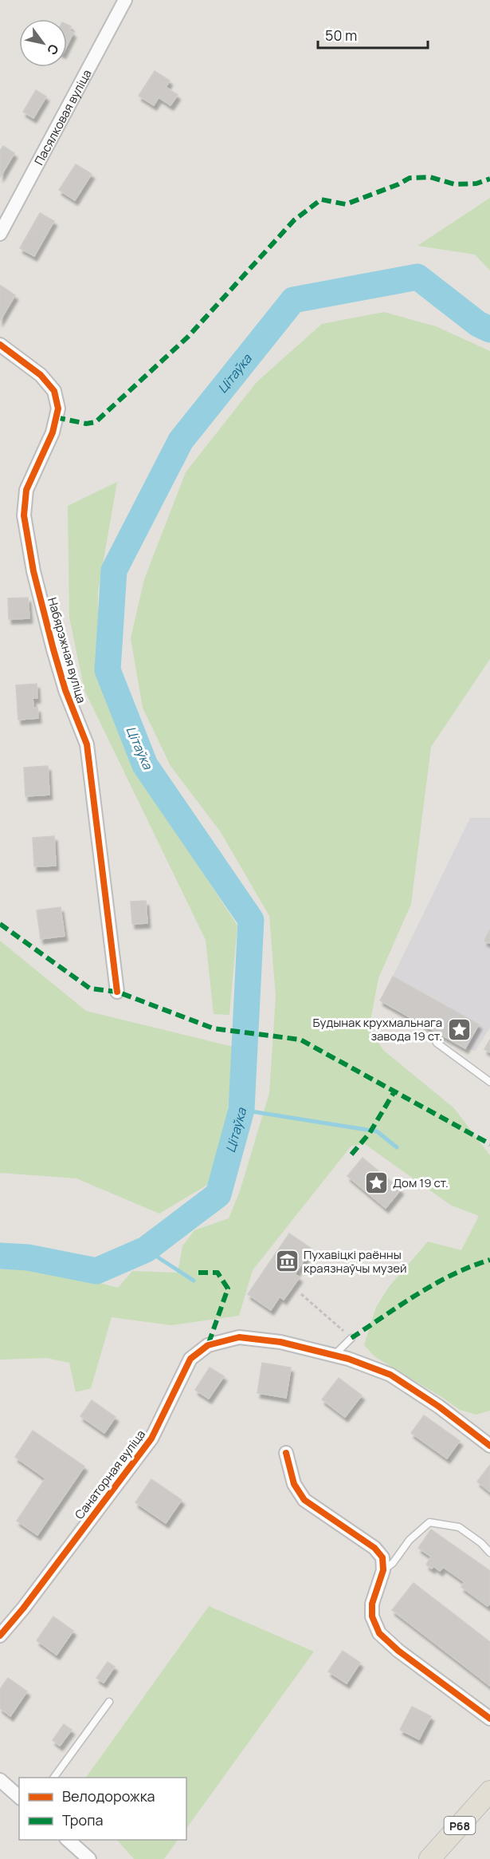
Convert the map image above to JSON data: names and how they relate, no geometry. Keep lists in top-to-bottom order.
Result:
{
  "streets": {
    "main road": ["Р68"],
    "street": ["Пасялковая вуліца", "Набярэжная вуліца", "Санаторная вуліца"]
  },
  "water": ["Цітаўка"],
  "places": {
    "place": ["Будынак крухмальнага завода 19 ст.", "Дом 19 ст."],
    "museum": ["Пухавіцкі раённы краязнаўчы музей"]
  },
  "legend": ["Велодорожка", "Тропа"],
  "scale_bar": "50 m",
  "north": "bottom right"
}
